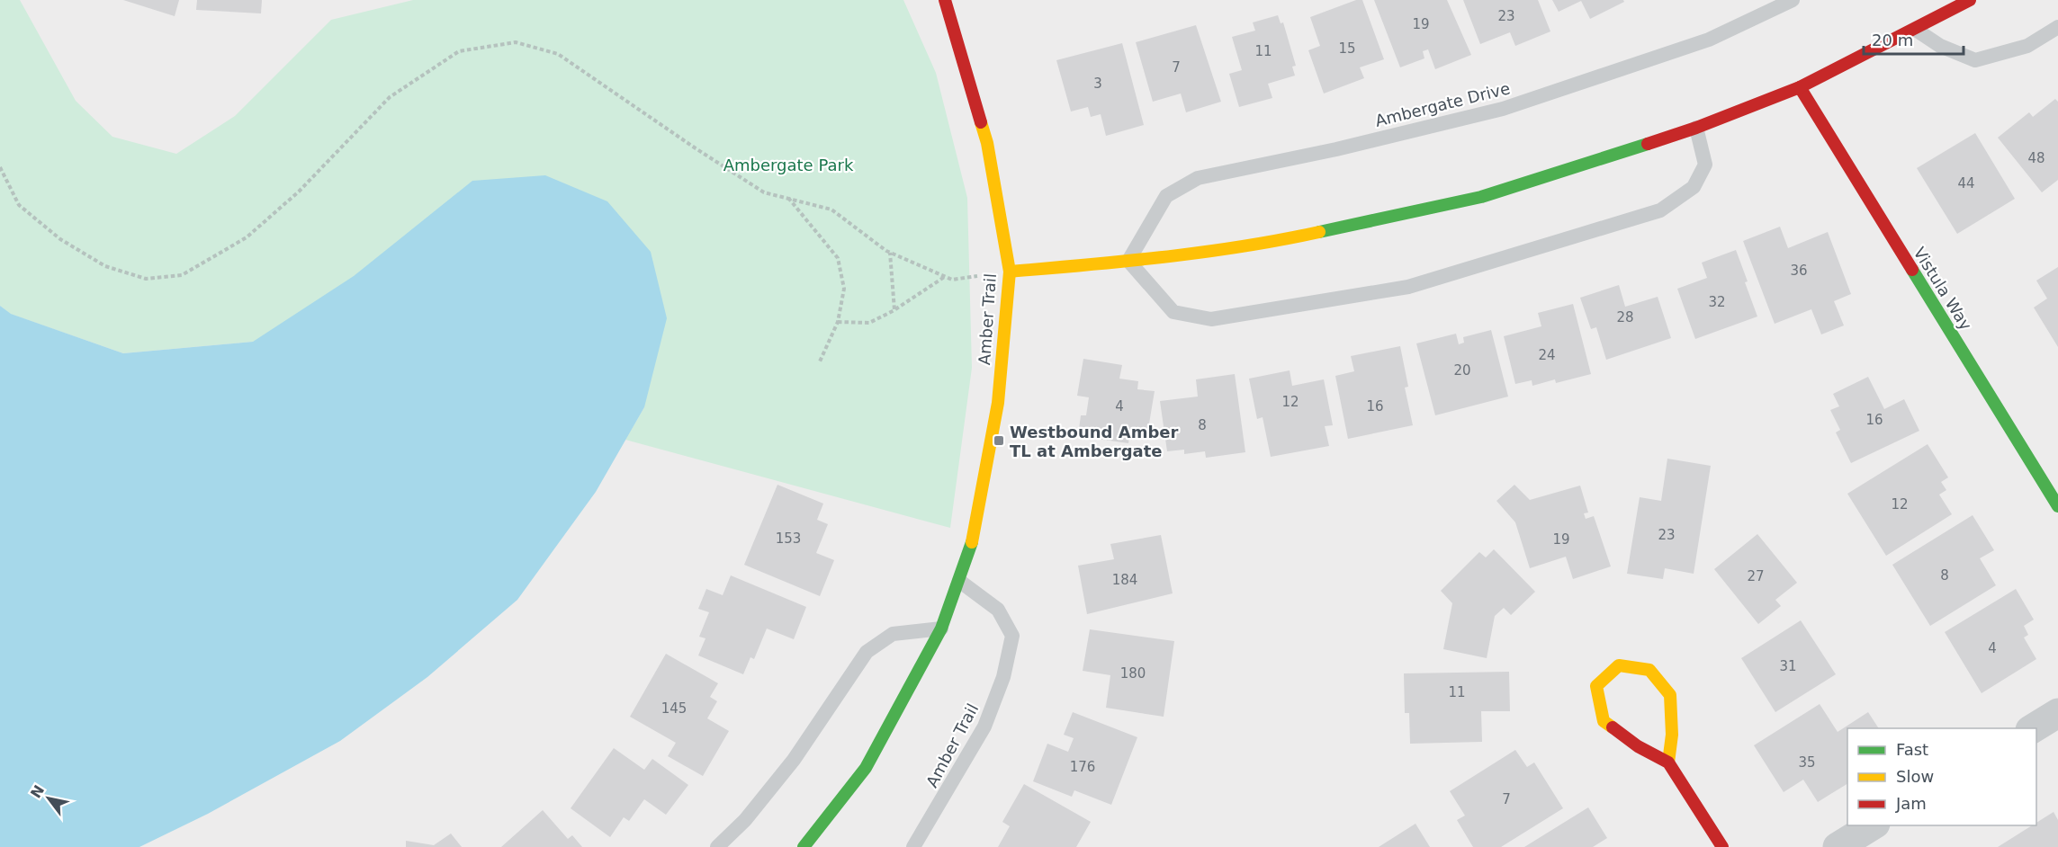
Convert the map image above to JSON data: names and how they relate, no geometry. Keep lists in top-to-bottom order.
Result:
{
  "streets": {
    "street": ["Vistula Way", "Amber Trail"],
    "lane": ["Ambergate Drive"]
  },
  "parks": ["Ambergate Park"],
  "places": {
    "transit": ["Westbound Amber TL at Ambergate"]
  },
  "house_numbers": [
    "23",
    "19",
    "15",
    "11",
    "7",
    "3",
    "48",
    "44",
    "36",
    "32",
    "28",
    "24",
    "20",
    "12",
    "4",
    "16",
    "16",
    "8",
    "12",
    "23",
    "153",
    "19",
    "8",
    "27",
    "184",
    "4",
    "31",
    "180",
    "11",
    "145",
    "35",
    "176",
    "7"
  ],
  "legend": ["Fast", "Slow", "Jam"],
  "scale_bar": "20 m",
  "north": "top left"
}
